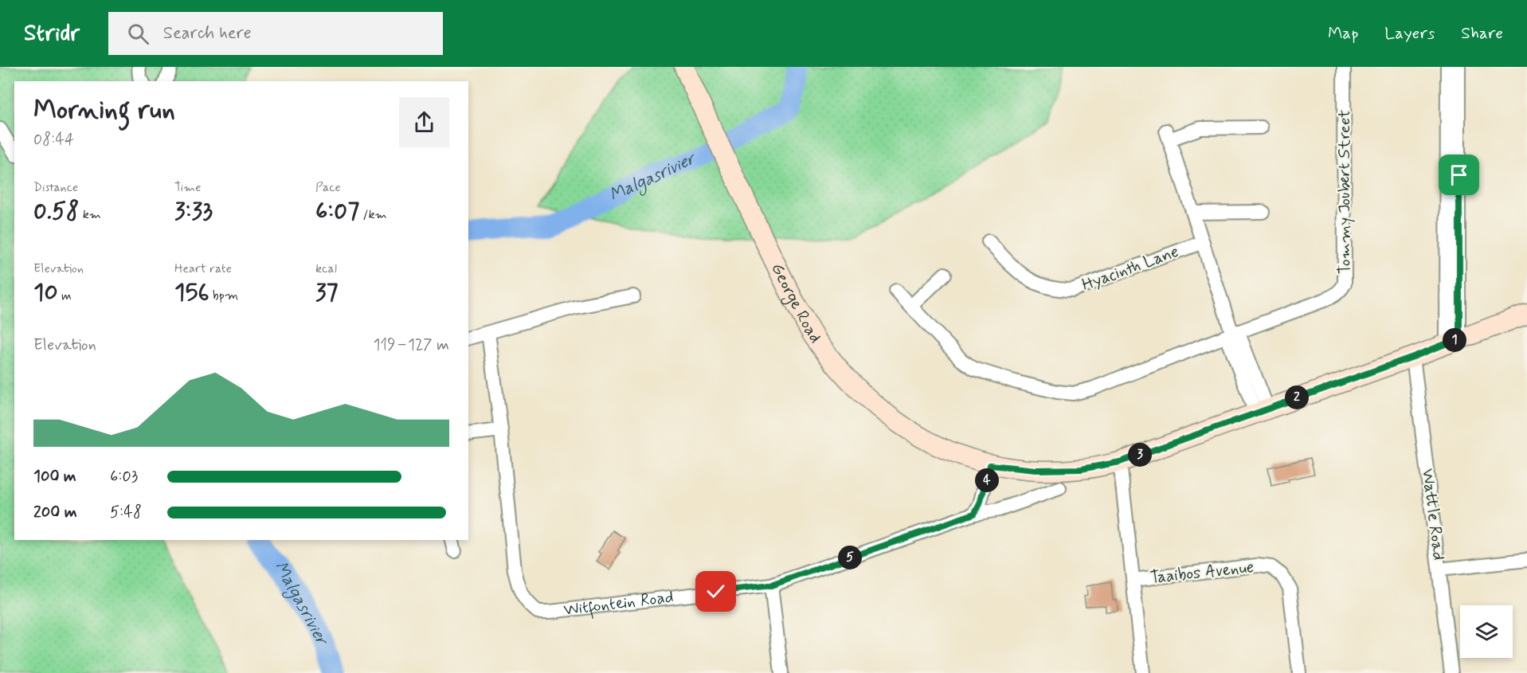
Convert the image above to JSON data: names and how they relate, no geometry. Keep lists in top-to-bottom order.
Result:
{
  "streets": {
    "main road": ["George Road"],
    "street": [
      "Tommy Joubert Street",
      "Hyacinth Lane",
      "Wattle Road",
      "Taaibos Avenue",
      "Witfontein Road"
    ]
  },
  "water": ["Malgasrivier"],
  "page": {
    "header": "Stridr",
    "search": "Search here",
    "nav": ["Map", "Layers", "Share"],
    "heading": ["Morning run", "08:44"],
    "stats": [
      ["Distance", "0.58 km"],
      ["Time", "3:33"],
      ["Pace", "6:07 /km"],
      ["Elevation", "10 m"],
      ["Heart rate", "156 bpm"],
      ["kcal", "37"]
    ],
    "chart": ["Elevation", "119–127 m"],
    "pins": [
      "1",
      "2",
      "3",
      "4",
      "5"
    ],
    "list": [
      {
        "name": "100 m",
        "note": "6:03"
      },
      {
        "name": "200 m",
        "note": "5:48"
      }
    ]
  }
}
